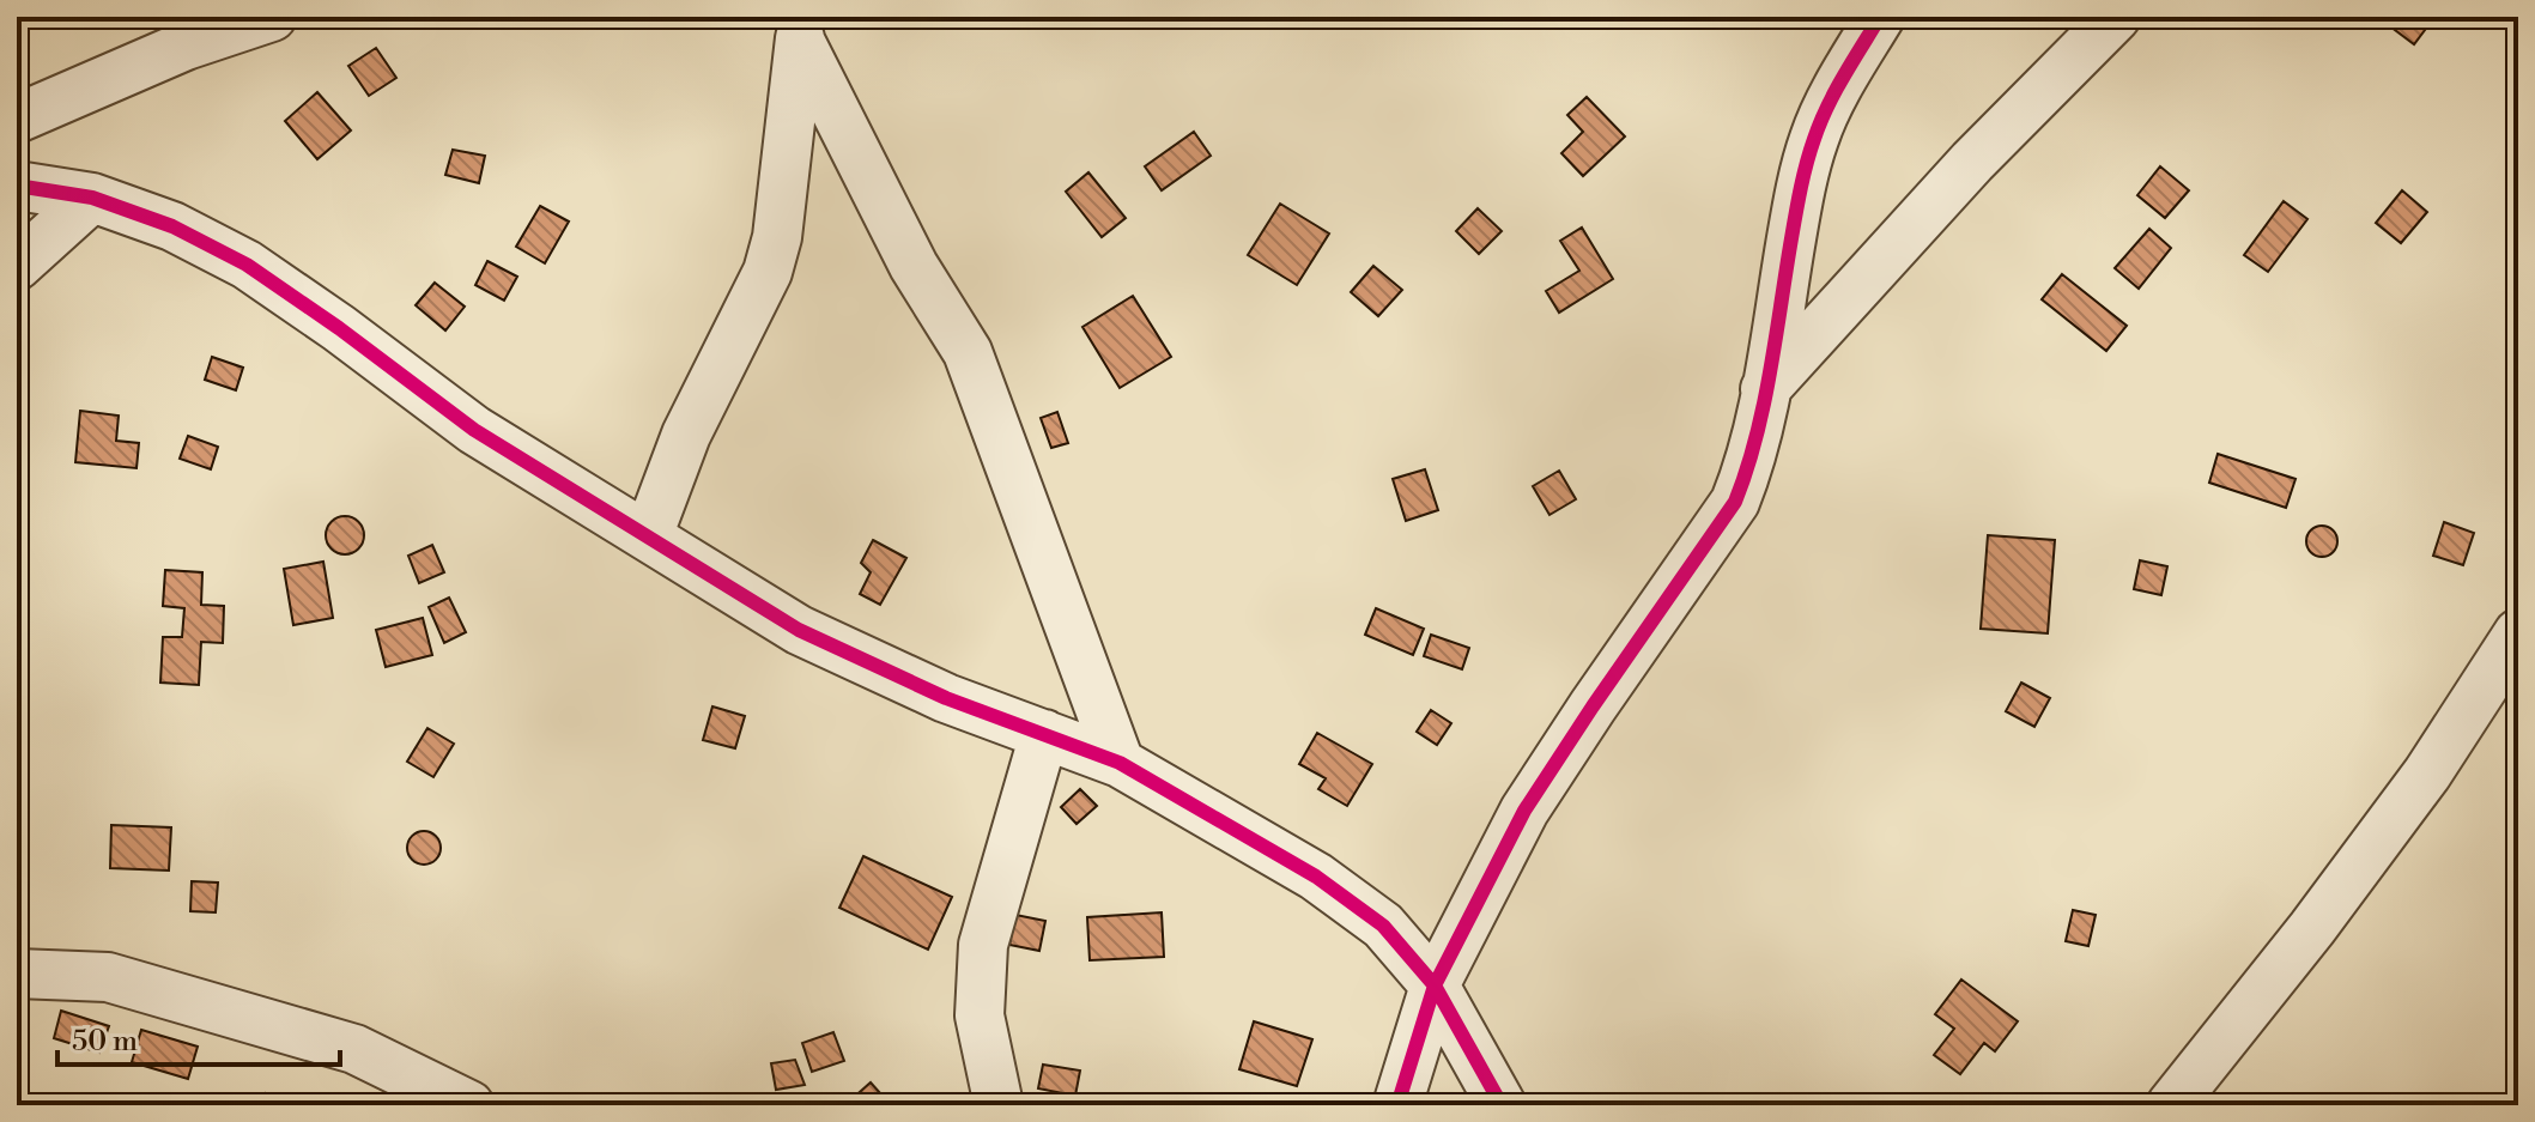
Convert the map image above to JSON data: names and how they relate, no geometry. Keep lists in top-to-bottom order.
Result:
{
  "scale_bar": "50 m"
}
